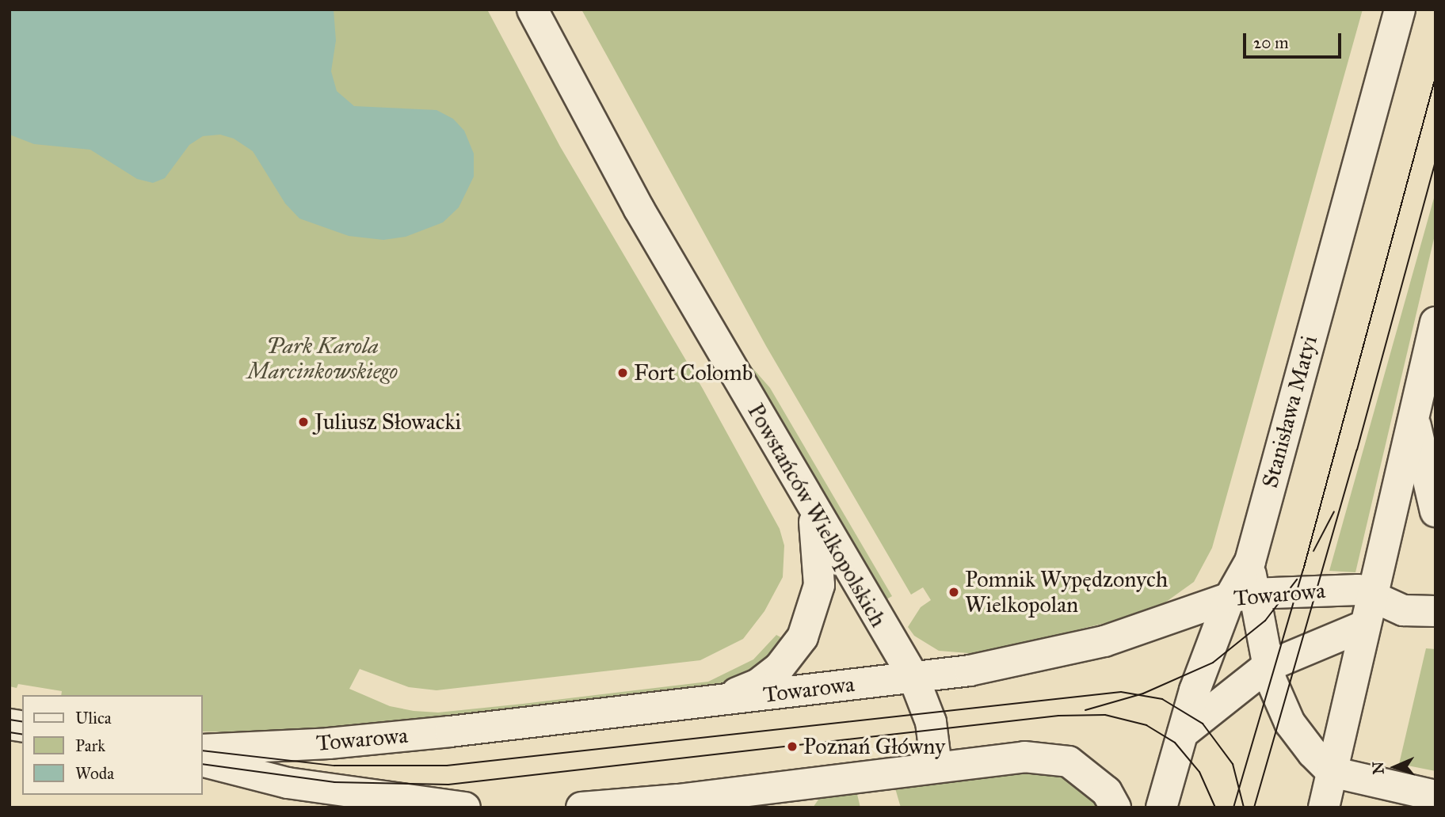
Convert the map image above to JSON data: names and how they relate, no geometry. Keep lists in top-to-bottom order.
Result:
{
  "streets": {
    "street": ["Stanisława Matyi", "Powstańców Wielkopolskich", "Towarowa"]
  },
  "crossings": [
    ["Stanisława Matyi", "Towarowa"],
    ["Powstańców Wielkopolskich", "Towarowa"]
  ],
  "parks": ["Park Karola Marcinkowskiego"],
  "places": [
    "Fort Colomb",
    "Juliusz Słowacki",
    "Pomnik Wypędzonych Wielkopolan",
    "Poznań Główny"
  ],
  "legend": ["Ulica", "Park", "Woda"],
  "scale_bar": "20 m",
  "north": "left"
}
